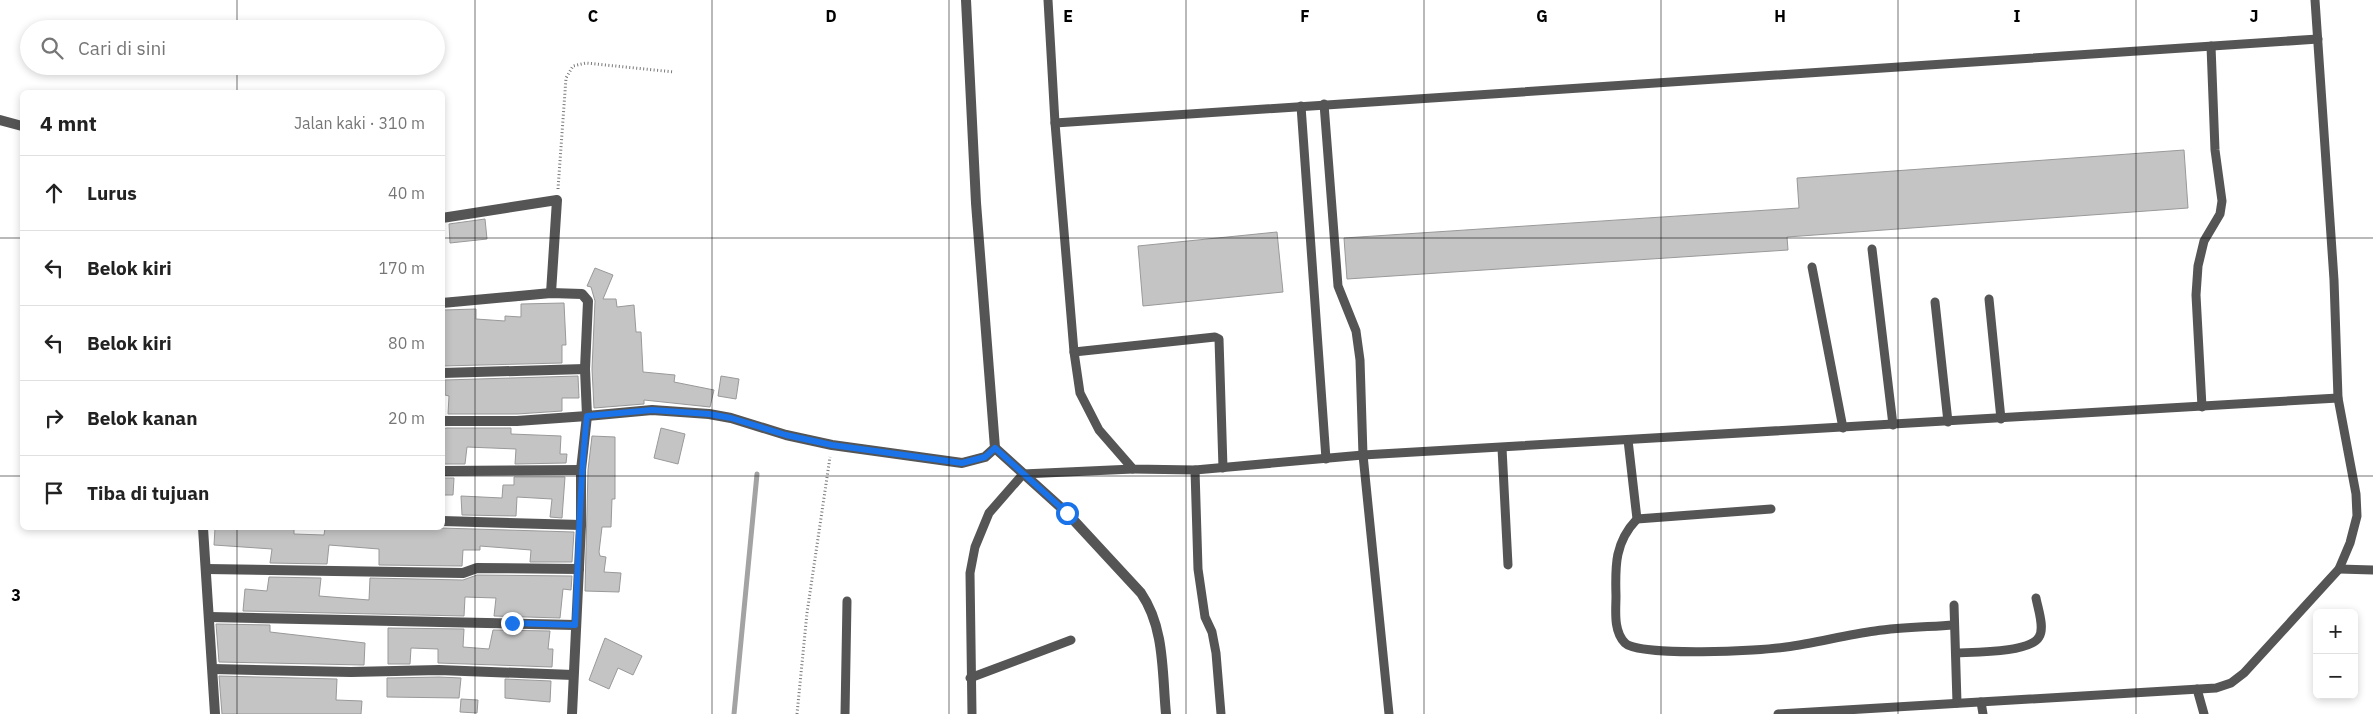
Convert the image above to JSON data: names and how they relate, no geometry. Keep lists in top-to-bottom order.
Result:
{
  "page": {
    "search": "Cari di sini",
    "heading": ["4 mnt", "Jalan kaki · 310 m"],
    "list": [
      ["Lurus", "40 m"],
      ["Belok kiri", "170 m"],
      ["Belok kiri", "80 m"],
      ["Belok kanan", "20 m"],
      "Tiba di tujuan"
    ],
    "map_buttons": ["+", "−"]
  },
  "grid": {
    "columns": [
      "C",
      "D",
      "E",
      "F",
      "G",
      "H",
      "I",
      "J"
    ],
    "rows": ["3"]
  }
}
